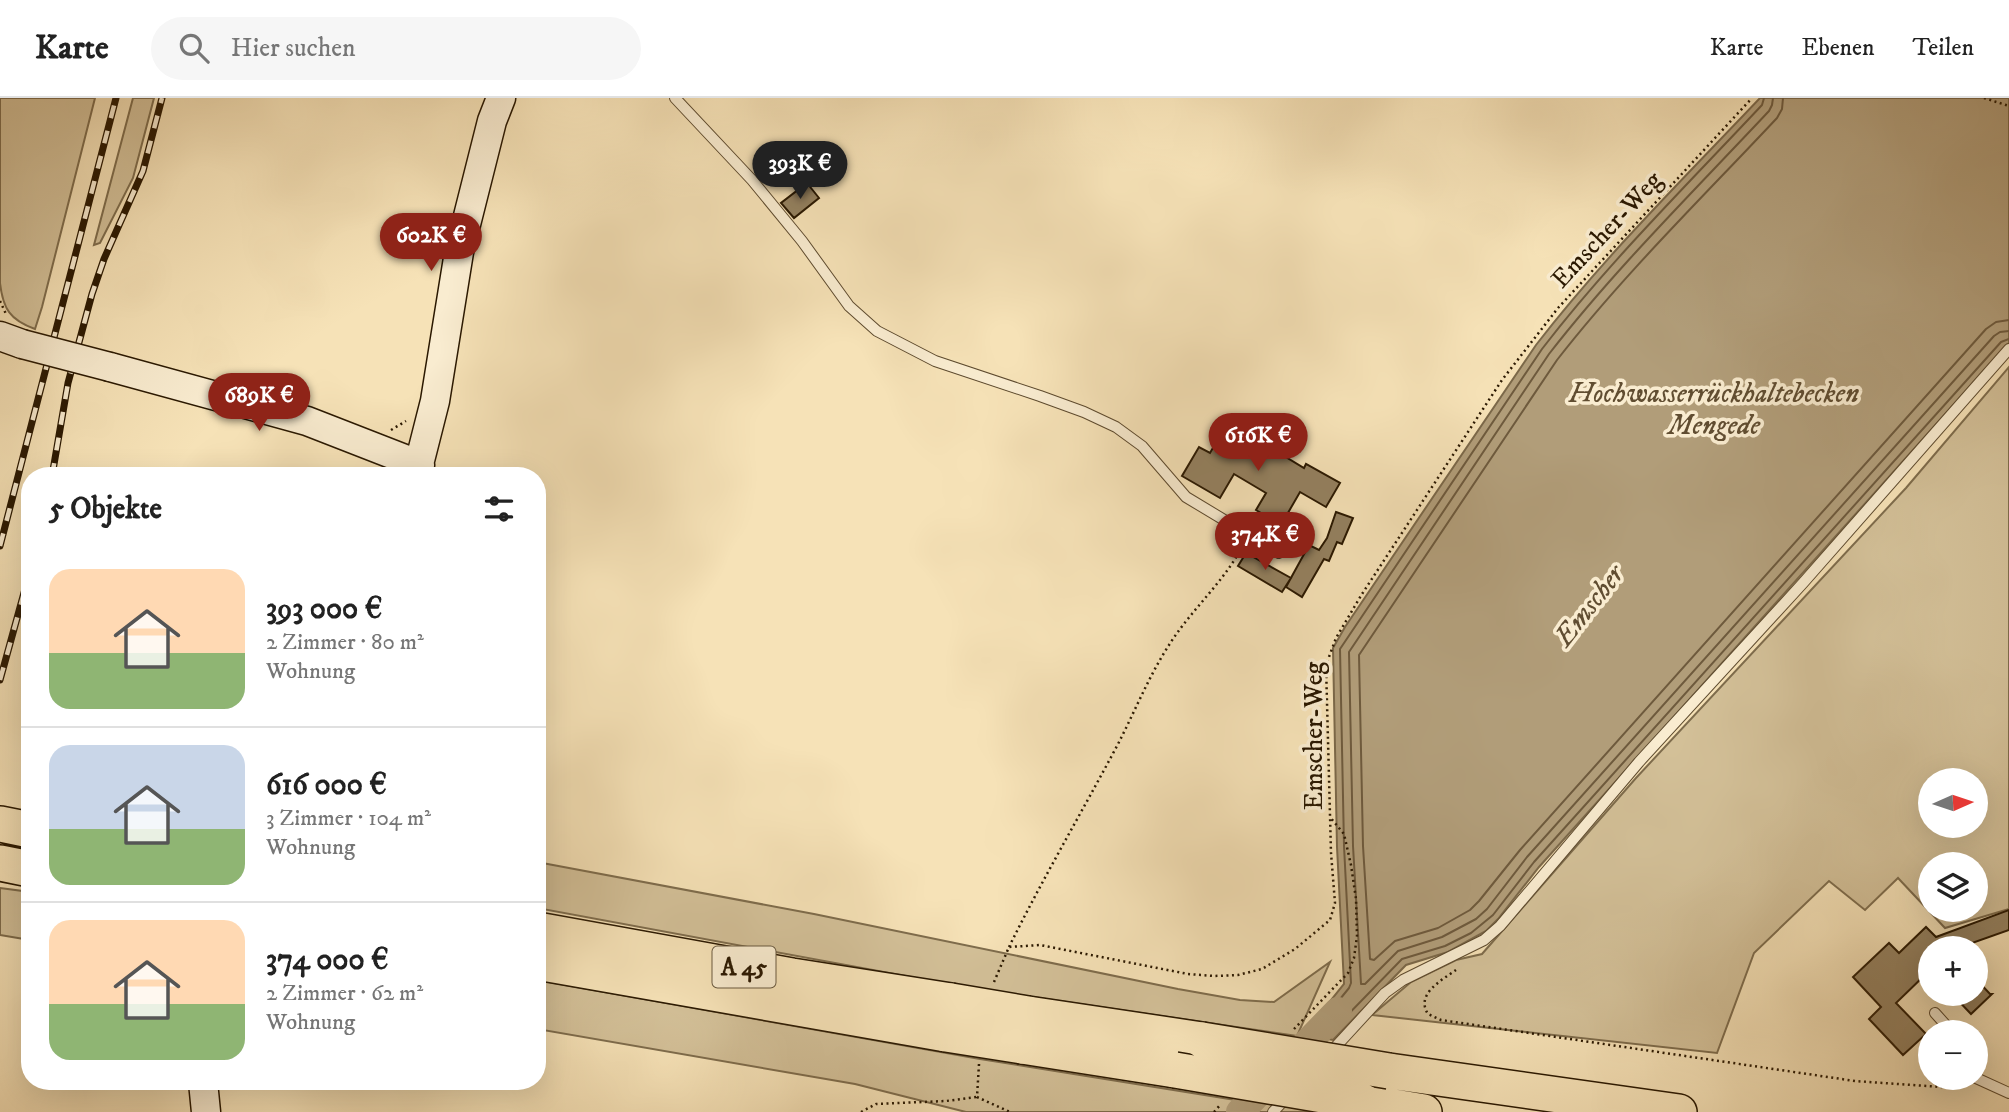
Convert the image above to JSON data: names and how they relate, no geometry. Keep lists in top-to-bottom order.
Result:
{
  "streets": {
    "highway": ["A 45"],
    "path": ["Emscher-Weg"]
  },
  "water": ["Hochwasserrückhaltebecken Mengede", "Emscher"],
  "north": "right",
  "page": {
    "header": "Karte",
    "search": "Hier suchen",
    "nav": ["Karte", "Ebenen", "Teilen"],
    "price": [
      "393K €",
      "602K €",
      "689K €",
      "616K €",
      "374K €"
    ],
    "heading": "5 Objekte",
    "list": [
      {
        "name": "393 000 €",
        "note": "2 Zimmer · 80 m² · Wohnung"
      },
      {
        "name": "616 000 €",
        "note": "3 Zimmer · 104 m² · Wohnung"
      },
      {
        "name": "374 000 €",
        "note": "2 Zimmer · 62 m² · Wohnung"
      }
    ],
    "map_buttons": ["+", "−"]
  }
}
